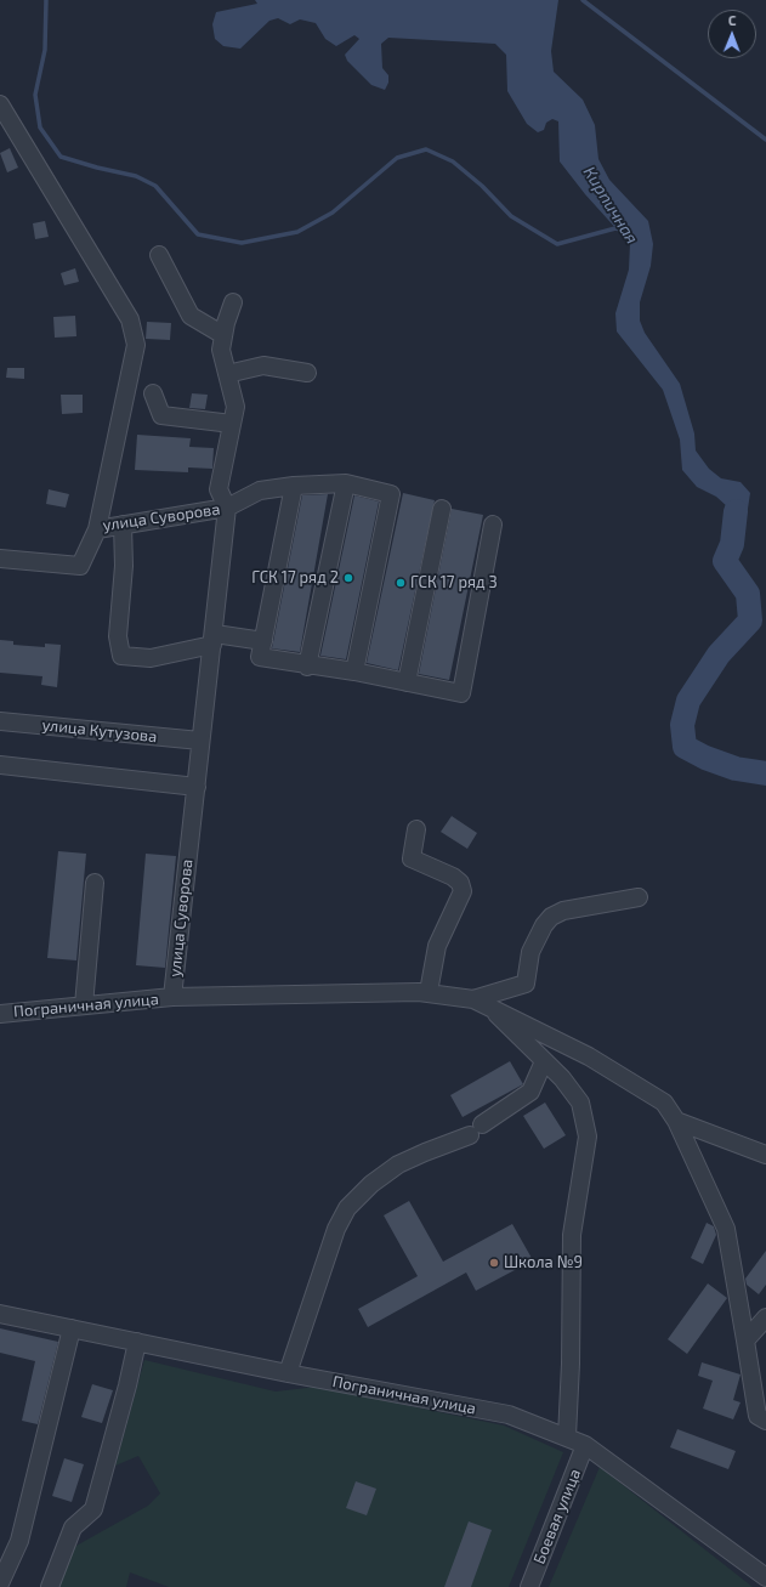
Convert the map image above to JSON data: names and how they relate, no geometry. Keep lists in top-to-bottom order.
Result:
{
  "streets": {
    "street": [
      "улица Суворова",
      "улица Кутузова",
      "Пограничная улица",
      "Боевая улица"
    ]
  },
  "crossings": [
    ["улица Суворова", "улица Кутузова"],
    ["улица Суворова", "Пограничная улица"],
    ["Пограничная улица", "Боевая улица"]
  ],
  "water": ["Кирпичная"],
  "places": ["ГСК 17 ряд 2", "ГСК 17 ряд 3", "Школа №9"],
  "north": "top"
}
